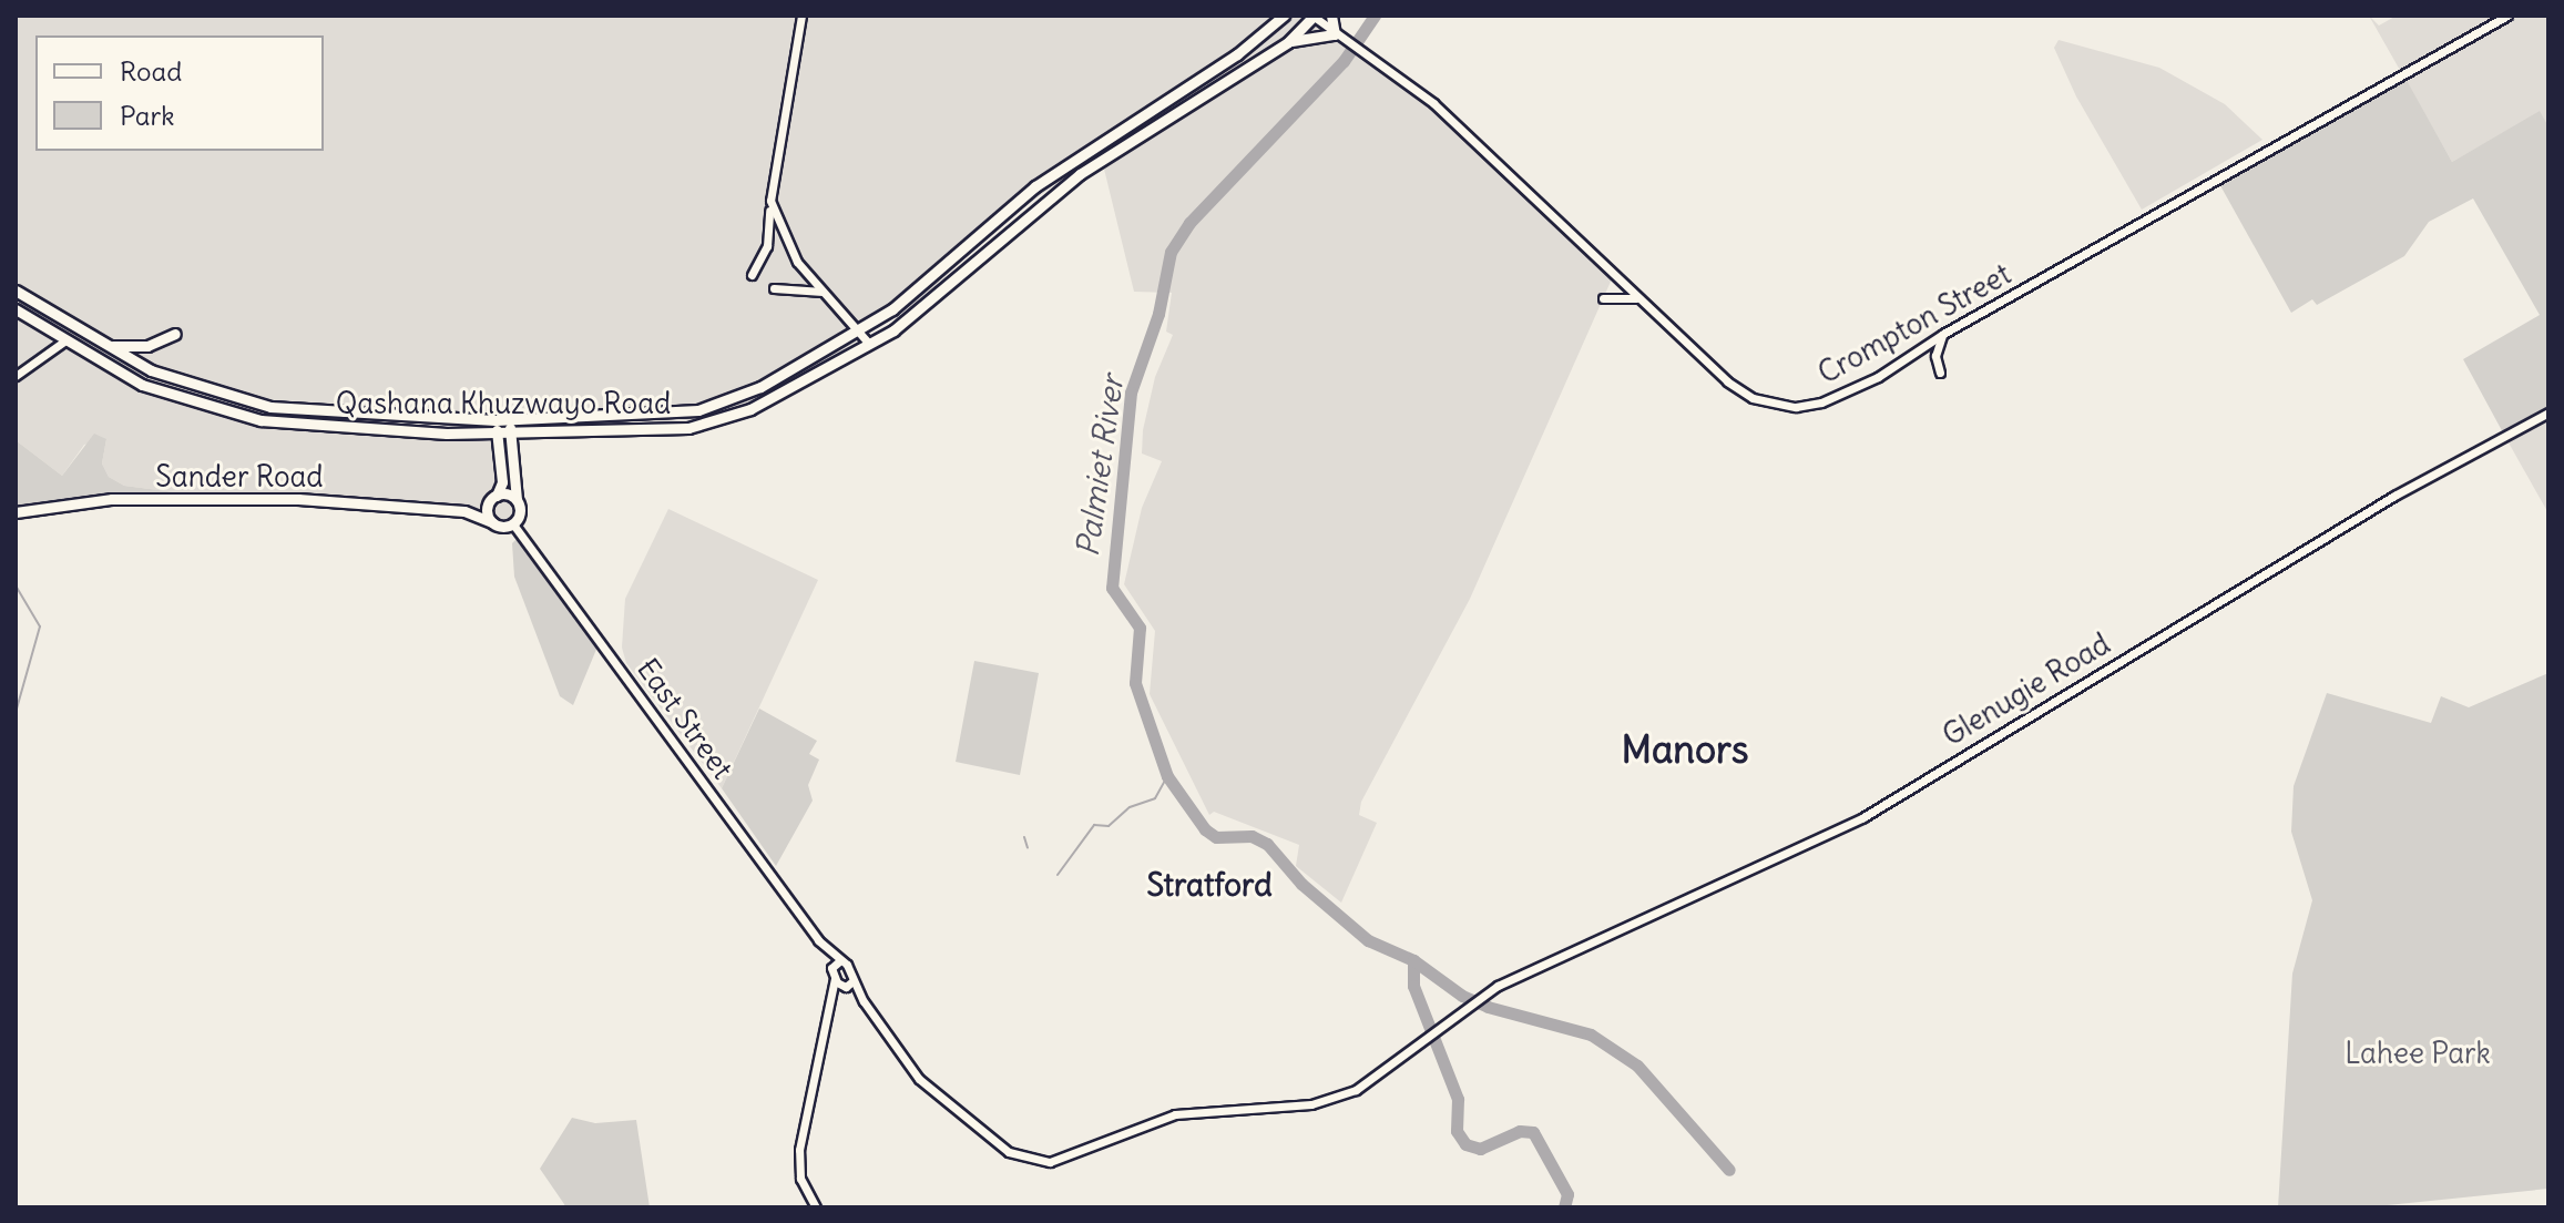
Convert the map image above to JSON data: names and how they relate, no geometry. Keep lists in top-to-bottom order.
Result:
{
  "streets": {
    "main road": ["Qashana Khuzwayo Road", "Sander Road"],
    "street": ["Crompton Street", "Glenugie Road", "East Street"]
  },
  "crossings": [
    ["Crompton Street", "Qashana Khuzwayo Road"],
    ["Sander Road", "East Street"],
    ["Glenugie Road", "East Street"]
  ],
  "districts": ["Manors", "Stratford"],
  "water": ["Palmiet River"],
  "parks": ["Lahee Park"],
  "legend": ["Road", "Park"]
}
